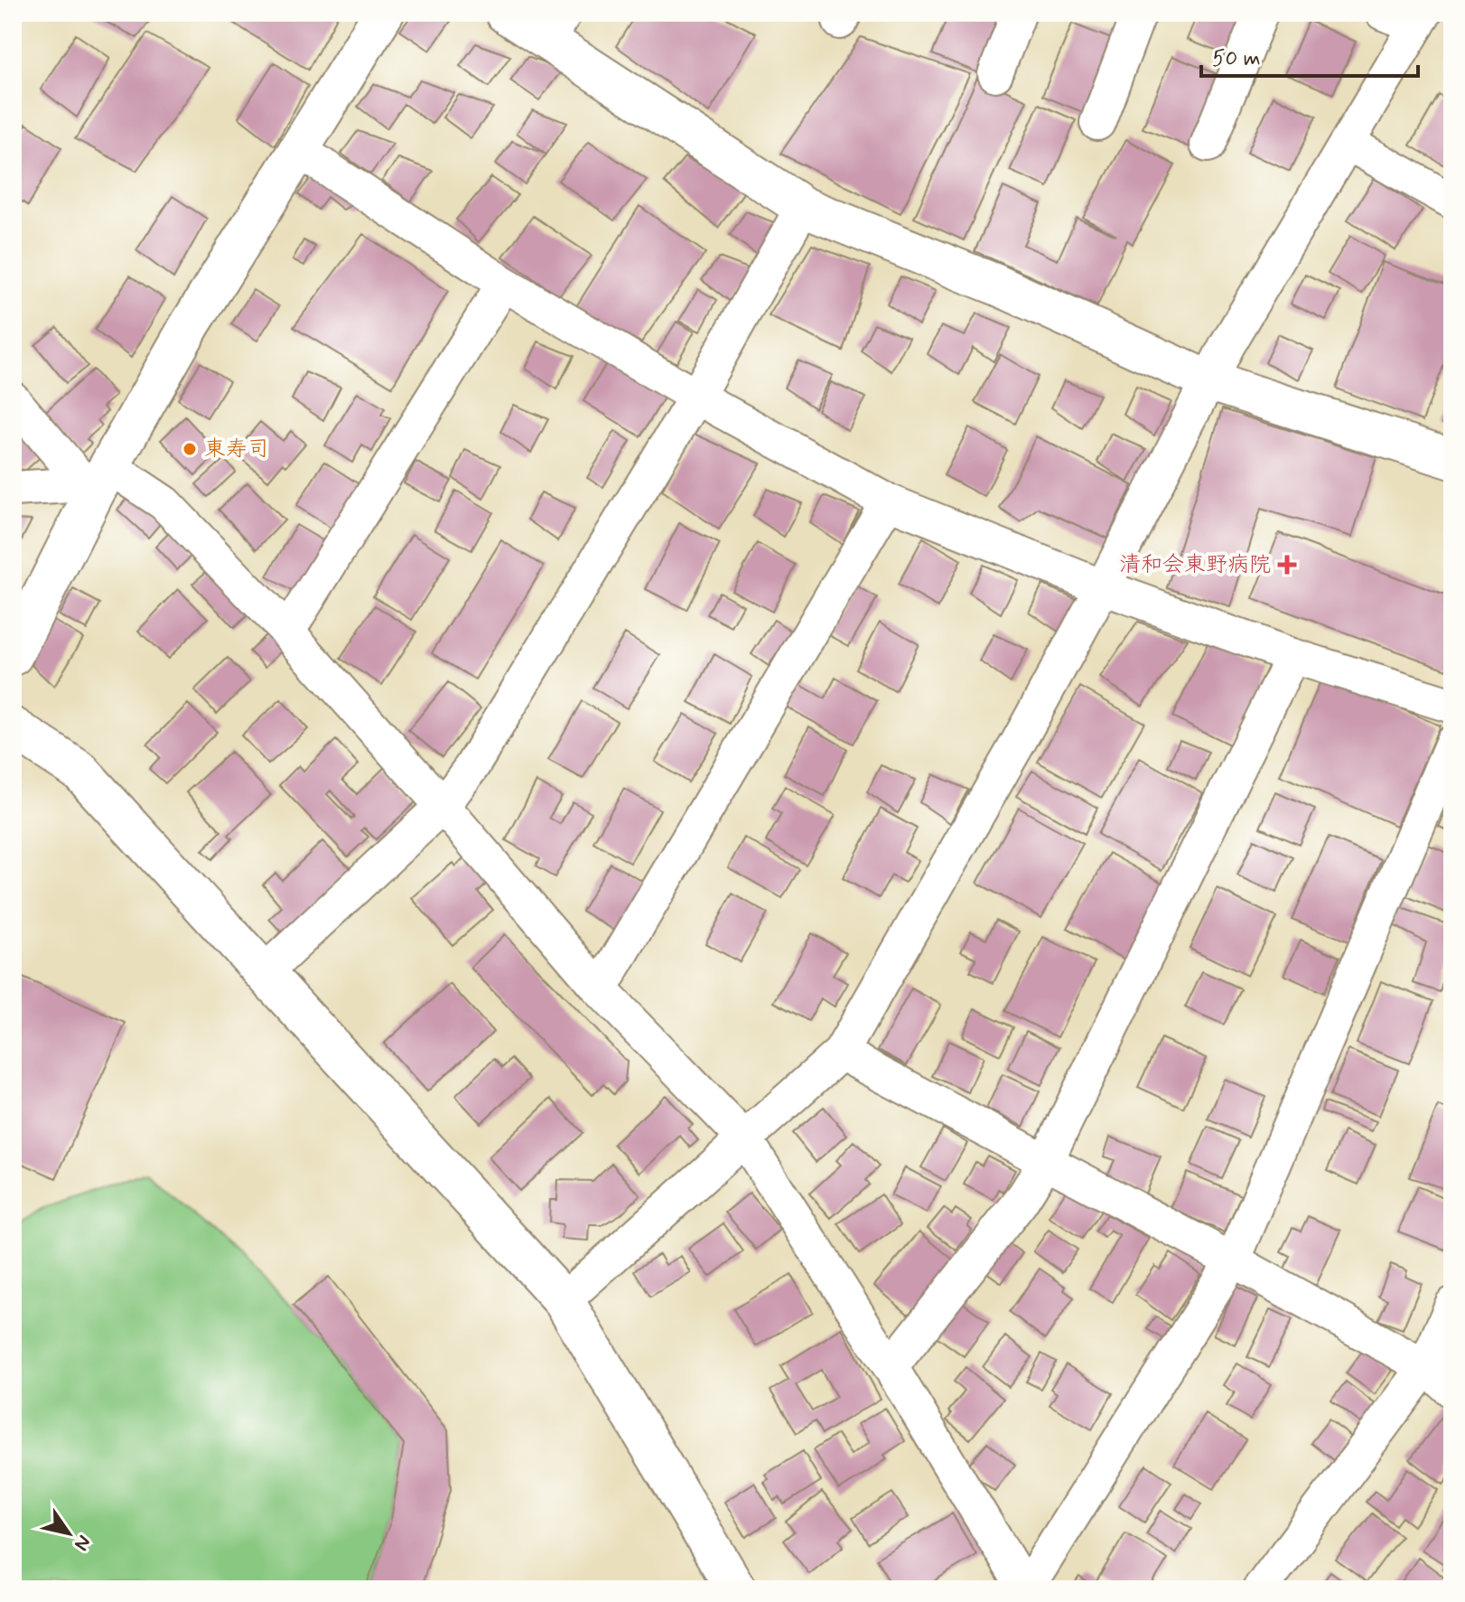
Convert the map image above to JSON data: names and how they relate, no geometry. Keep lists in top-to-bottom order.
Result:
{
  "places": {
    "other": ["東寿司"],
    "health": ["清和会東野病院"]
  },
  "scale_bar": "50 m",
  "north": "bottom right"
}
